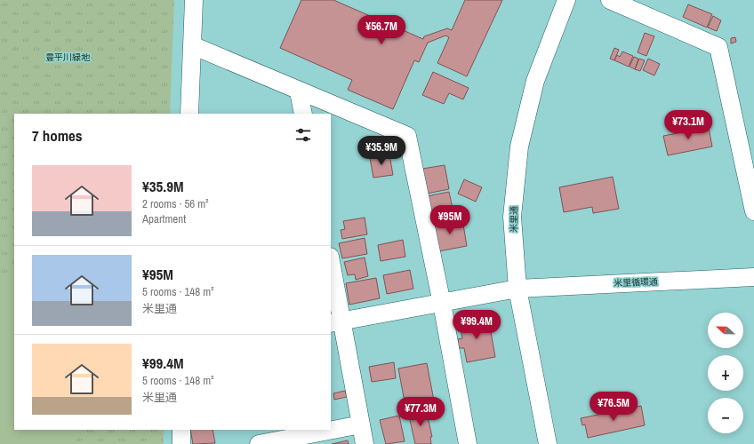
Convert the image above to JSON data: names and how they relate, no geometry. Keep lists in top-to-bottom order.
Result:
{
  "streets": {
    "street": ["米里通", "米里循環通"]
  },
  "crossings": [
    ["米里通", "米里循環通"]
  ],
  "parks": ["豊平川緑地"],
  "north": "left",
  "page": {
    "price": [
      "¥56.7M",
      "¥73.1M",
      "¥35.9M",
      "¥95M",
      "¥99.4M",
      "¥76.5M",
      "¥77.3M"
    ],
    "heading": "7 homes",
    "list": [
      {
        "name": "¥35.9M",
        "note": "2 rooms · 56 m² · Apartment"
      },
      {
        "name": "¥95M",
        "note": "5 rooms · 148 m² · 米里通"
      },
      {
        "name": "¥99.4M",
        "note": "5 rooms · 148 m² · 米里通"
      }
    ],
    "map_buttons": ["+", "−"]
  }
}
